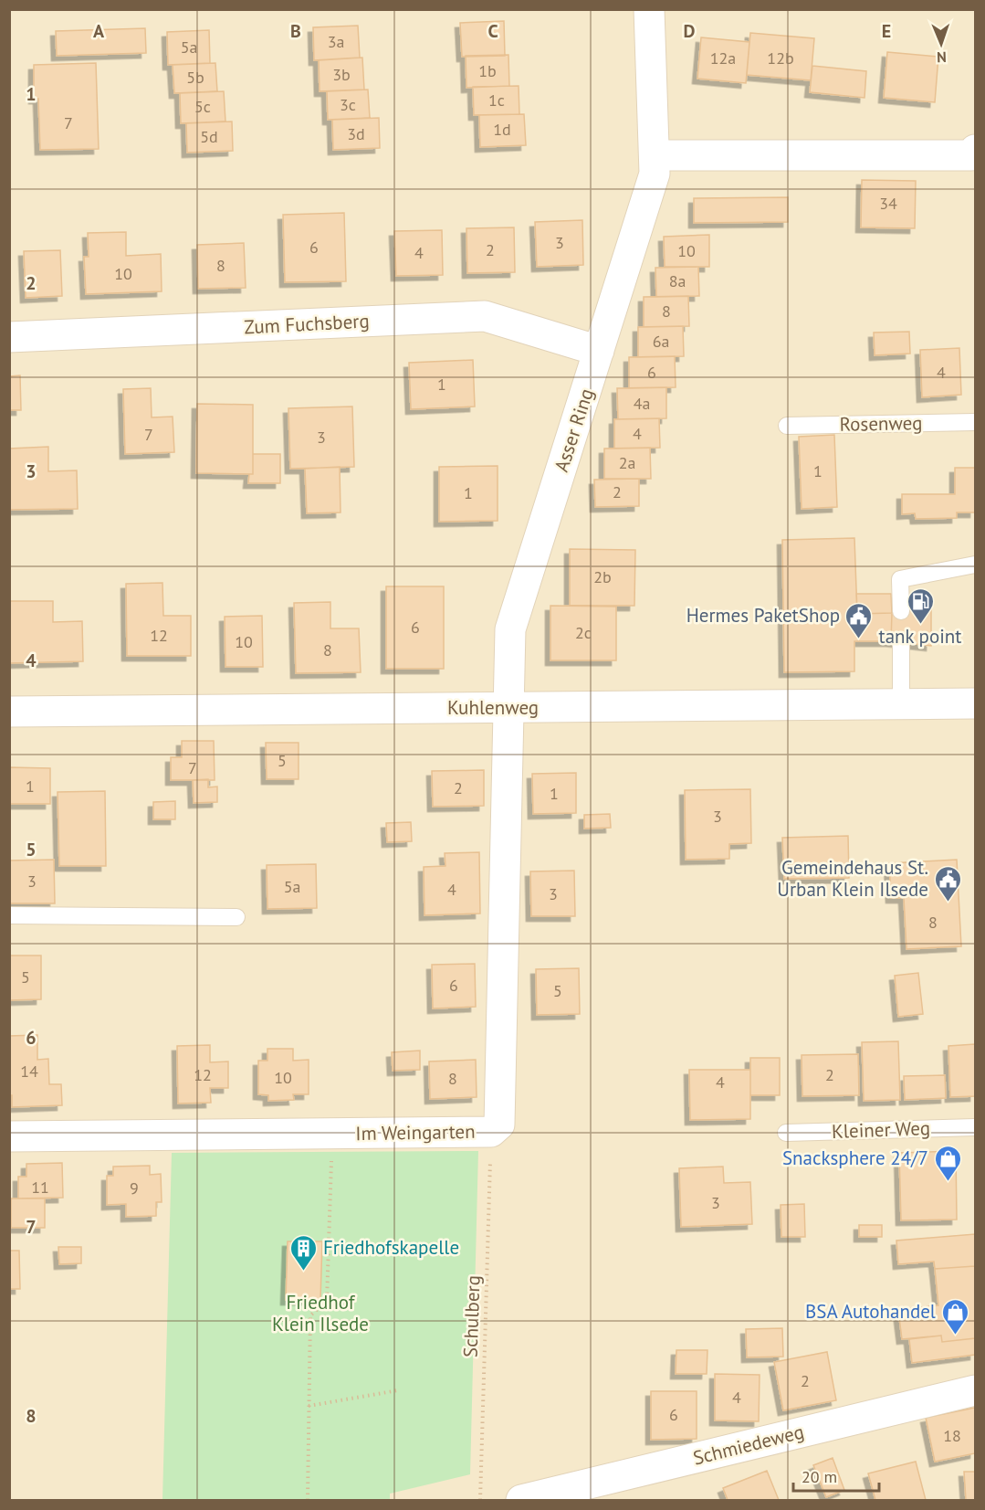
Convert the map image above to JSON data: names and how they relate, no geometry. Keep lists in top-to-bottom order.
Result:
{
  "streets": {
    "street": [
      "Zum Fuchsberg",
      "Asser Ring",
      "Kuhlenweg",
      "Im Weingarten",
      "Schmiedeweg"
    ],
    "lane": ["Rosenweg", "Kleiner Weg"],
    "path": ["Schulberg"]
  },
  "crossings": [
    ["Zum Fuchsberg", "Asser Ring"],
    ["Asser Ring", "Kuhlenweg"],
    ["Asser Ring", "Im Weingarten"],
    ["Kuhlenweg", "Im Weingarten"],
    ["Im Weingarten", "Schulberg"]
  ],
  "parks": ["Friedhof Klein Ilsede"],
  "places": {
    "fuel station": ["tank point"],
    "public building": ["Hermes PaketShop", "Gemeindehaus St. Urban Klein Ilsede"],
    "shop": ["Snacksphere 24/7", "BSA Autohandel"],
    "building": ["Friedhofskapelle"]
  },
  "house_numbers": [
    "3a",
    "5a",
    "12a",
    "12b",
    "1b",
    "3b",
    "5b",
    "1c",
    "3c",
    "5c",
    "7",
    "1d",
    "3d",
    "5d",
    "34",
    "3",
    "6",
    "2",
    "10",
    "4",
    "8",
    "10",
    "8a",
    "8",
    "6a",
    "6",
    "4",
    "1",
    "4a",
    "4",
    "7",
    "3",
    "2a",
    "1",
    "2",
    "1",
    "2b",
    "6",
    "2c",
    "12",
    "10",
    "8",
    "5",
    "7",
    "1",
    "2",
    "1",
    "3",
    "3",
    "5a",
    "4",
    "3",
    "8",
    "5",
    "6",
    "5",
    "14",
    "12",
    "2",
    "10",
    "8",
    "4",
    "11",
    "9",
    "3",
    "2",
    "4",
    "6",
    "18"
  ],
  "scale_bar": "20 m",
  "north": "bottom",
  "grid": {
    "columns": [
      "A",
      "B",
      "C",
      "D",
      "E"
    ],
    "rows": [
      "1",
      "2",
      "3",
      "4",
      "5",
      "6",
      "7",
      "8"
    ]
  }
}
